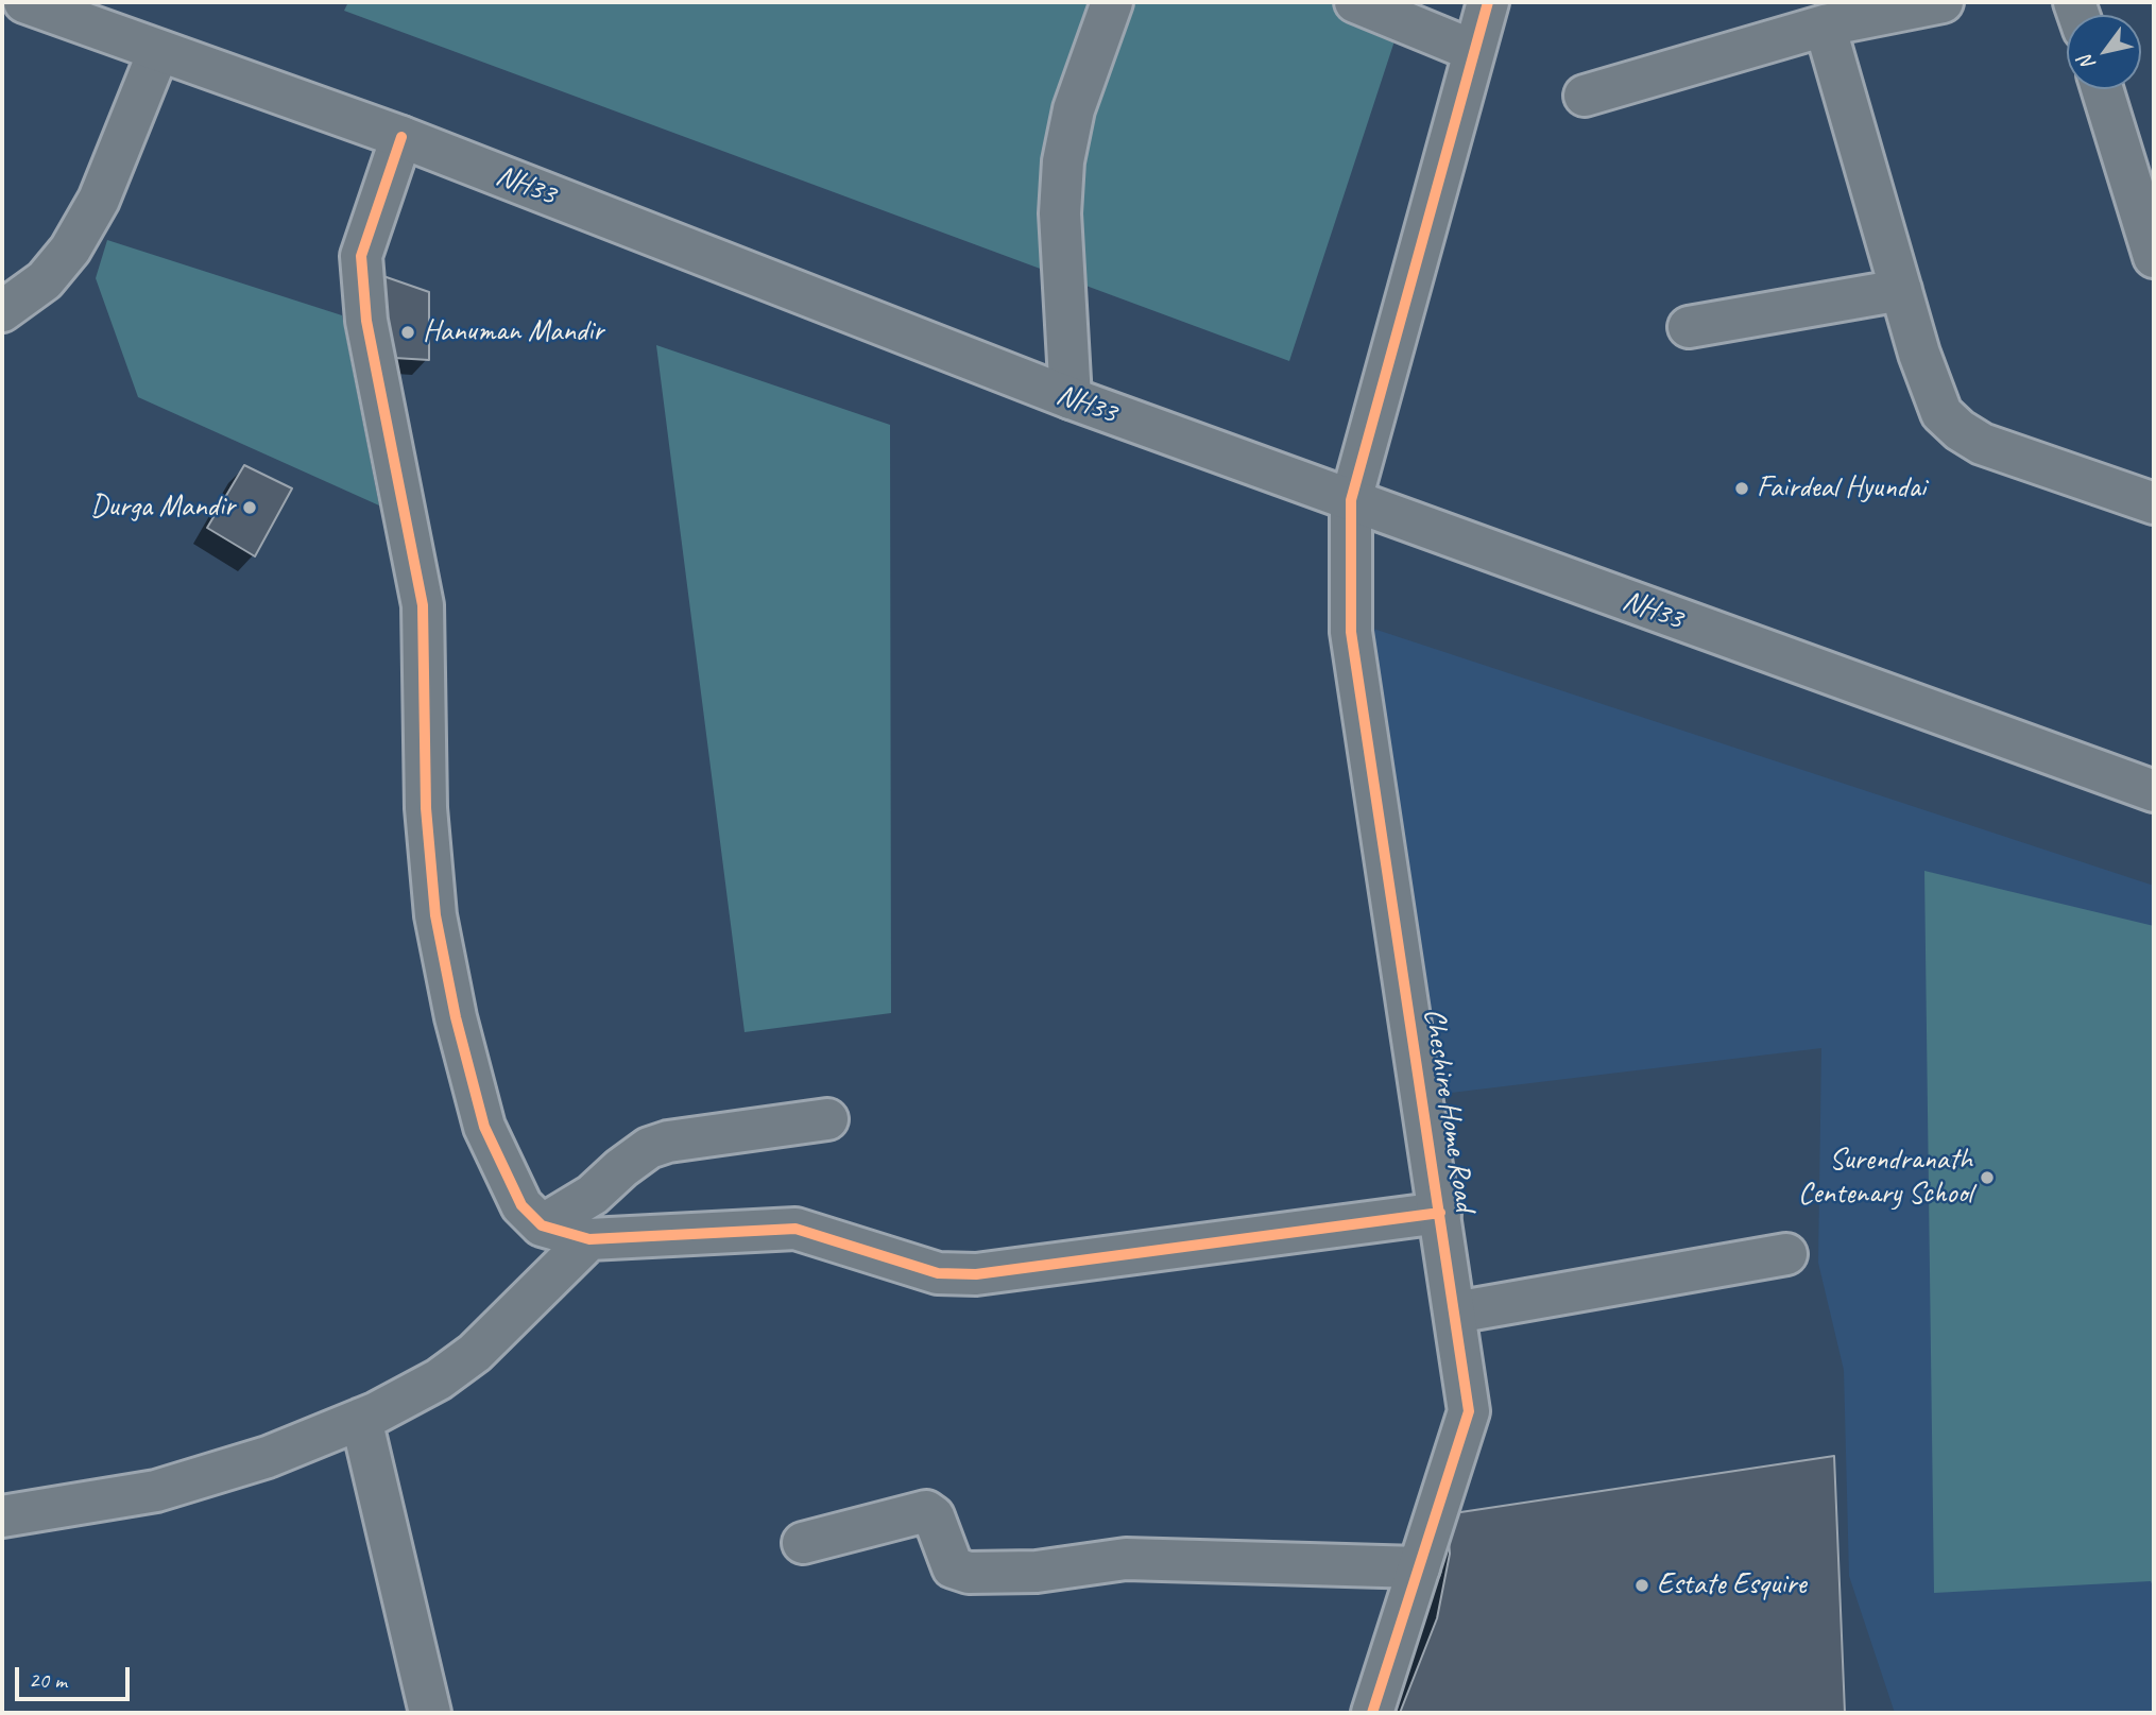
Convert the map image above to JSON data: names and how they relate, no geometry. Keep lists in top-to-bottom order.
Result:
{
  "streets": {
    "street": ["NH33", "Cheshire Home Road"]
  },
  "crossings": [
    ["NH33", "Cheshire Home Road"]
  ],
  "places": [
    "Hanuman Mandir",
    "Fairdeal Hyundai",
    "Durga Mandir",
    "Surendranath Centenary School",
    "Estate Esquire"
  ],
  "scale_bar": "20 m",
  "north": "bottom left"
}
